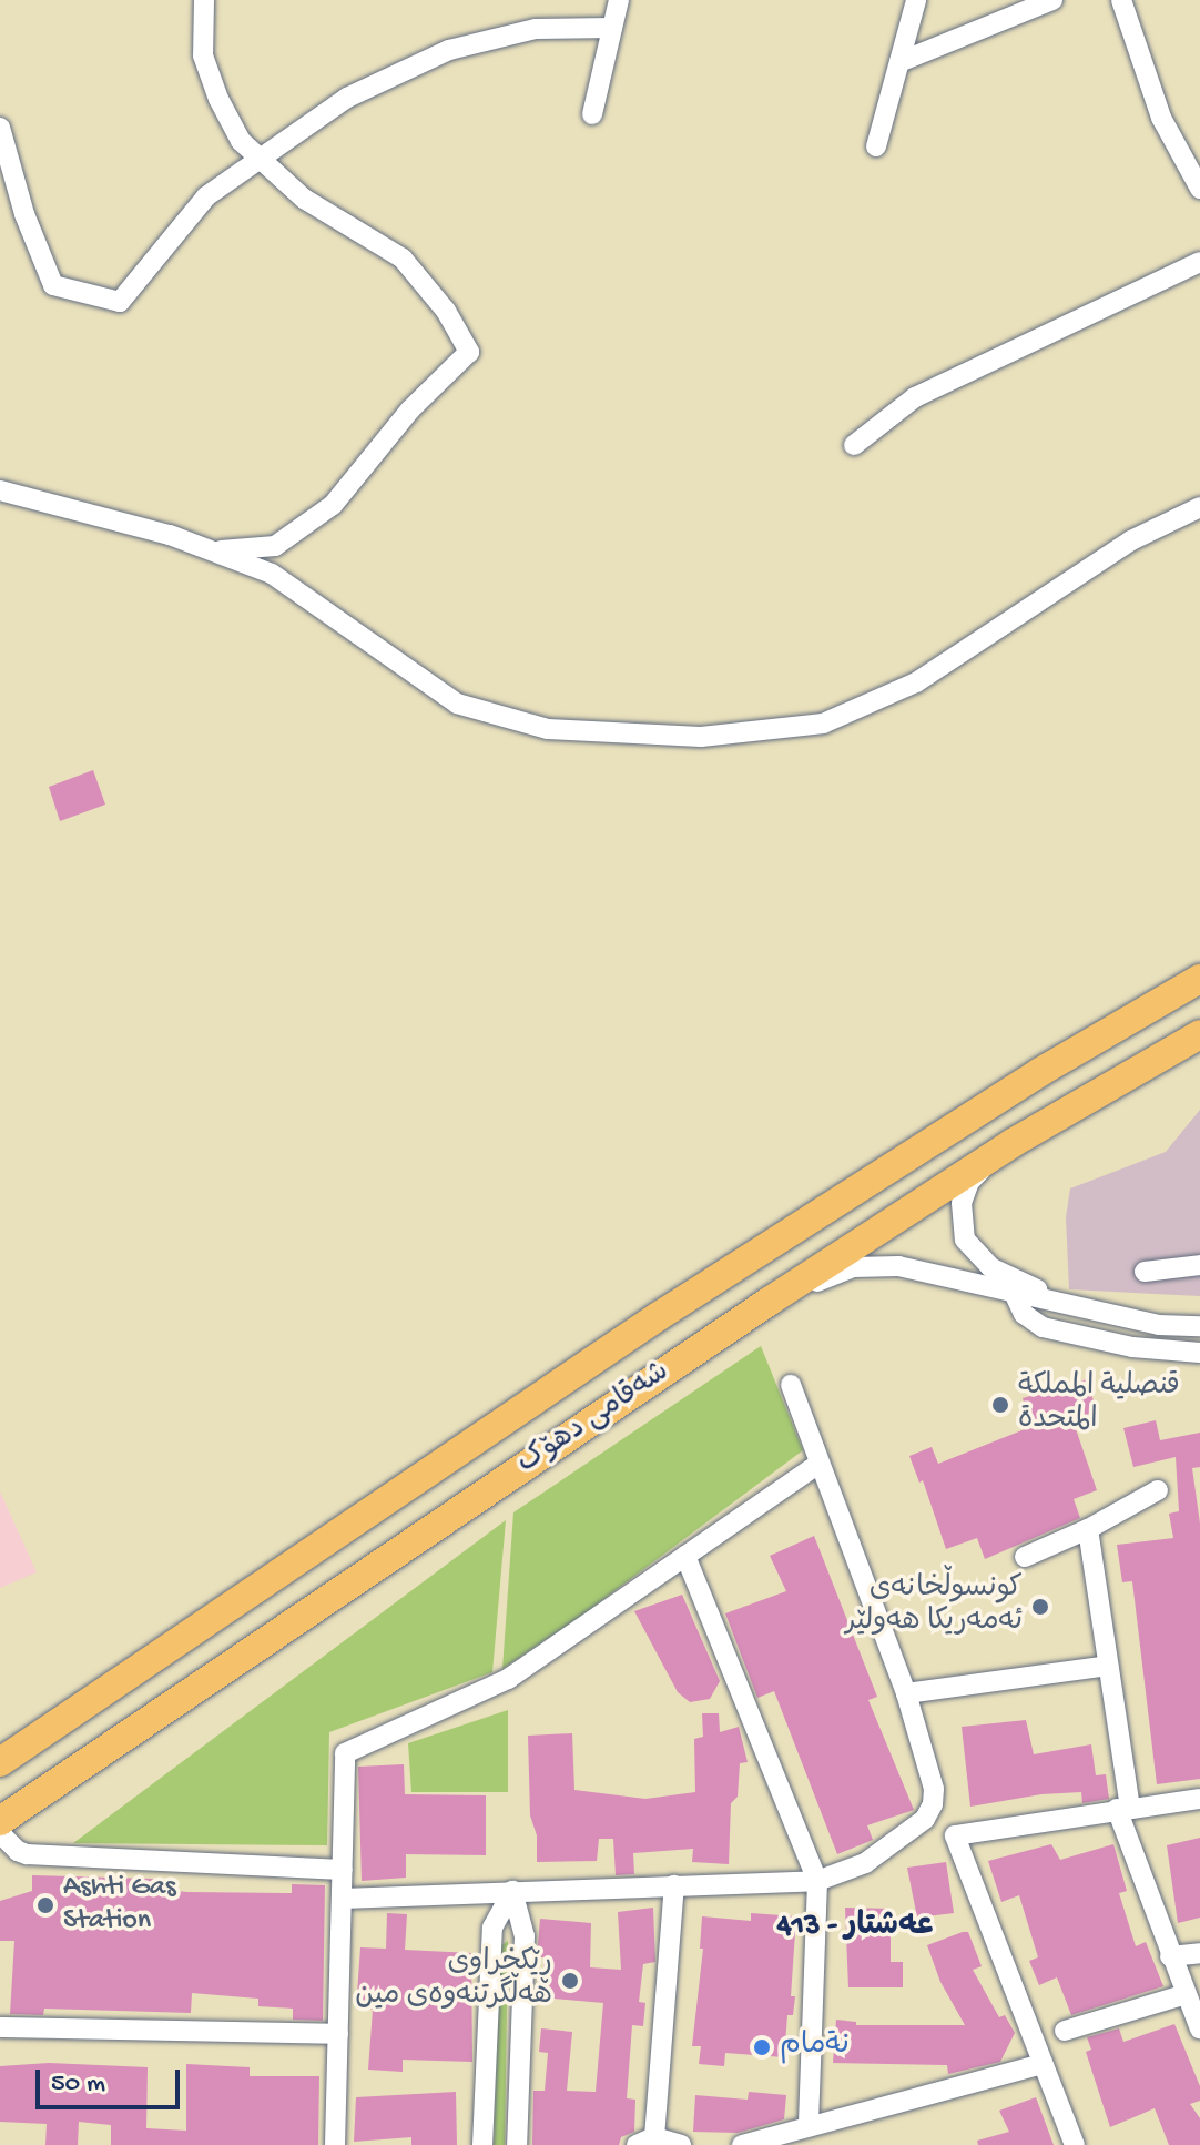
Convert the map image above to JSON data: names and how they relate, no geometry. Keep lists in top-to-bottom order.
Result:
{
  "streets": {
    "highway": ["شەقامی دهۆک"]
  },
  "districts": ["عه‌شتار - 413"],
  "places": [
    "قنصلية المملكة المتحدة",
    "کونسوڵخانەی ئەمەریکا هەولێر",
    "Ashti Gas Station",
    "ڕێکخراوی هەڵگرتنەوەی مین",
    "نةمام"
  ],
  "scale_bar": "50 m"
}
